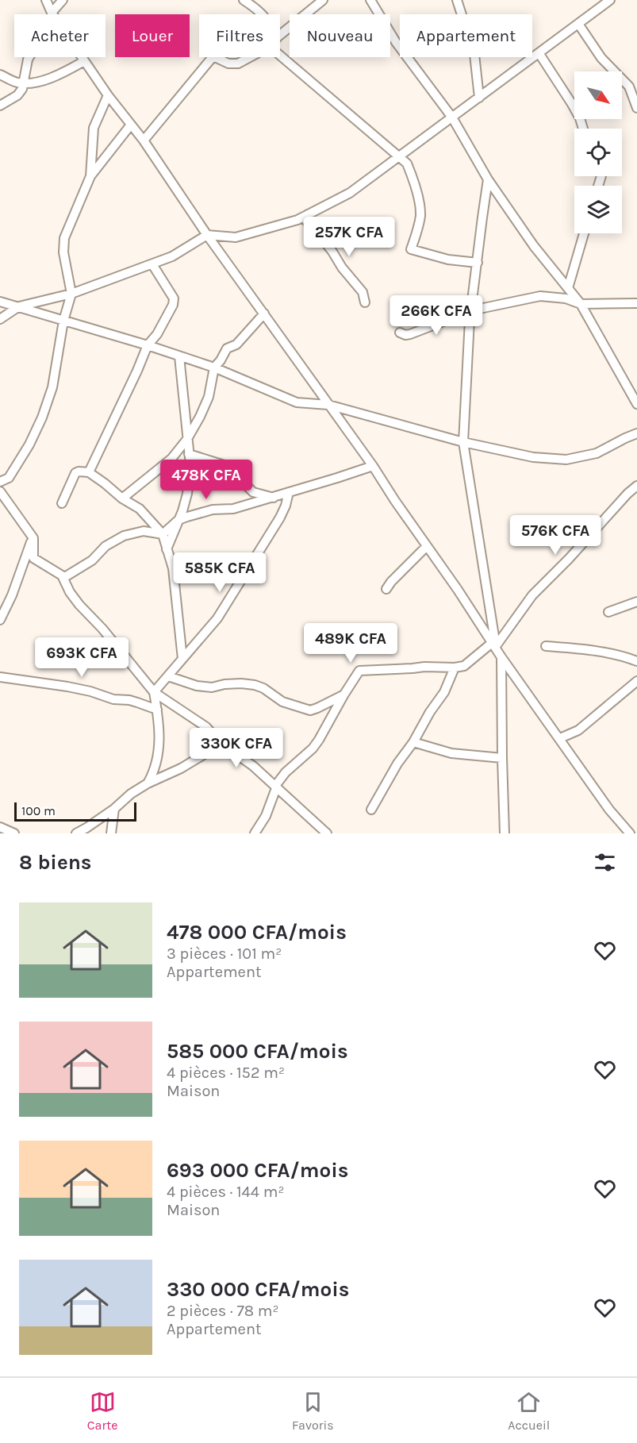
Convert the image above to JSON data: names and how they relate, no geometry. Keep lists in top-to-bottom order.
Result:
{
  "scale_bar": "100 m",
  "north": "bottom right",
  "page": {
    "chip": [
      "Acheter",
      "Louer",
      "Filtres",
      "Nouveau",
      "Appartement"
    ],
    "price": [
      "257K CFA",
      "266K CFA",
      "478K CFA",
      "576K CFA",
      "585K CFA",
      "489K CFA",
      "693K CFA",
      "330K CFA"
    ],
    "scale": "100 m",
    "heading": "8 biens",
    "list": [
      {
        "name": "478 000 CFA/mois",
        "note": "3 pièces · 101 m² · Appartement"
      },
      {
        "name": "585 000 CFA/mois",
        "note": "4 pièces · 152 m² · Maison"
      },
      {
        "name": "693 000 CFA/mois",
        "note": "4 pièces · 144 m² · Maison"
      },
      {
        "name": "330 000 CFA/mois",
        "note": "2 pièces · 78 m² · Appartement"
      }
    ],
    "tabs": ["Carte", "Favoris", "Accueil"]
  }
}
